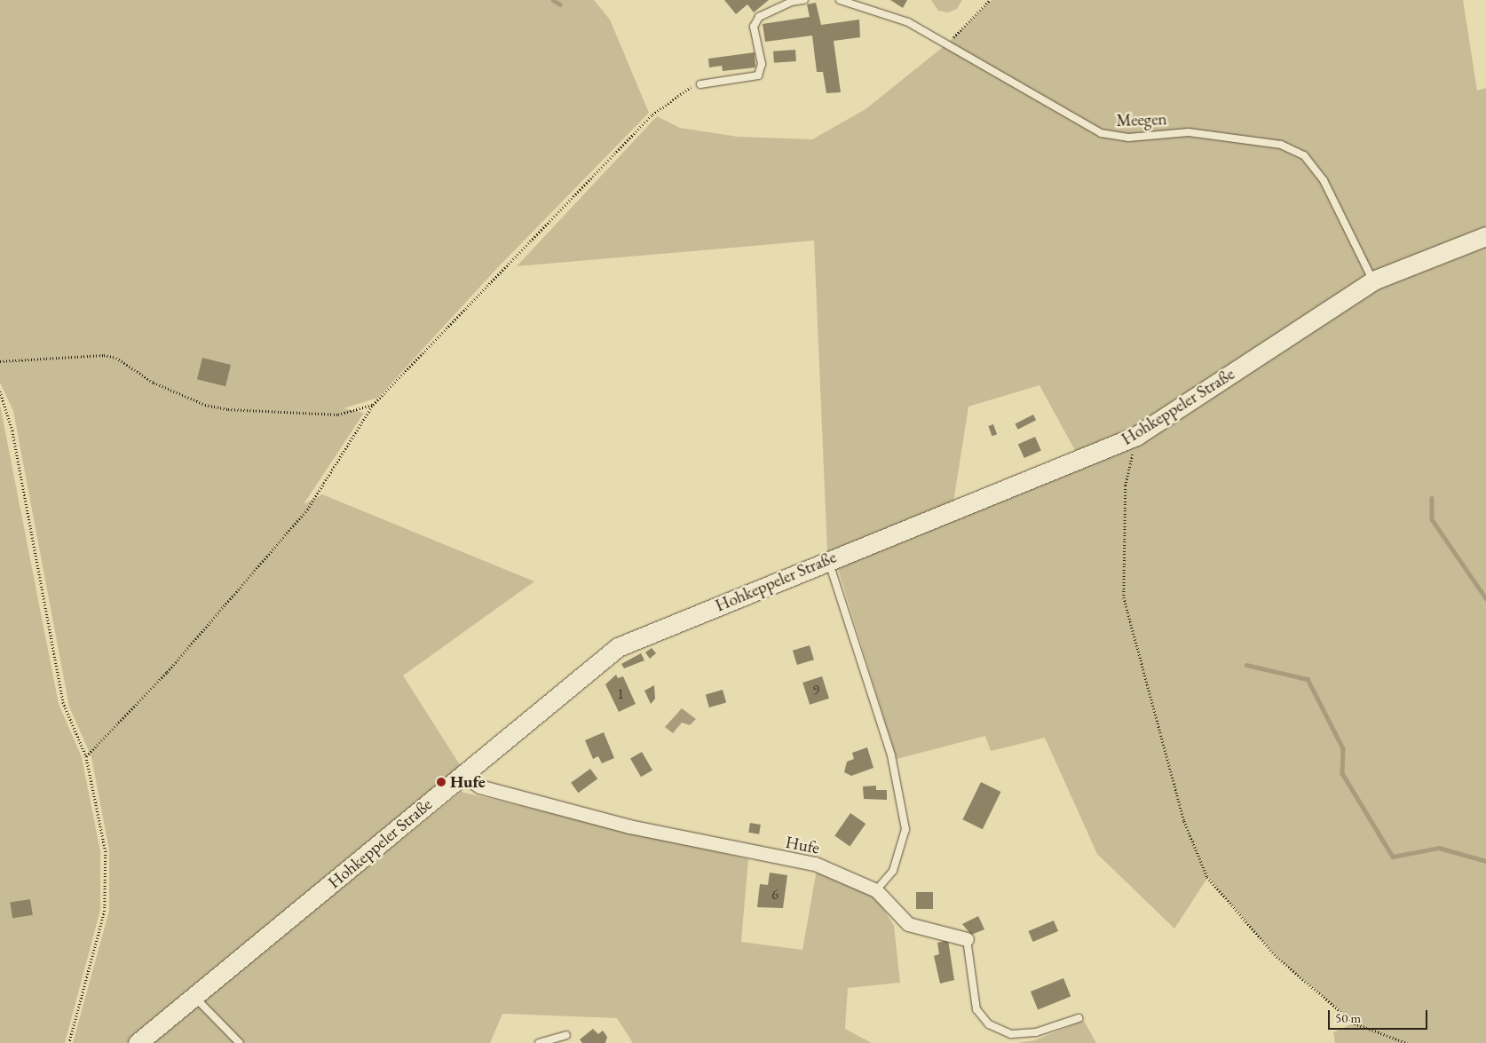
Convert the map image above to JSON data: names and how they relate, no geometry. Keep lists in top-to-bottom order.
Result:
{
  "streets": {
    "street": ["Hohkeppeler Straße", "Hufe"],
    "lane": ["Meegen"]
  },
  "crossings": [
    ["Meegen", "Hohkeppeler Straße"],
    ["Hohkeppeler Straße", "Hufe"]
  ],
  "places": ["Hufe"],
  "house_numbers": ["9", "1", "6"],
  "scale_bar": "50 m"
}
